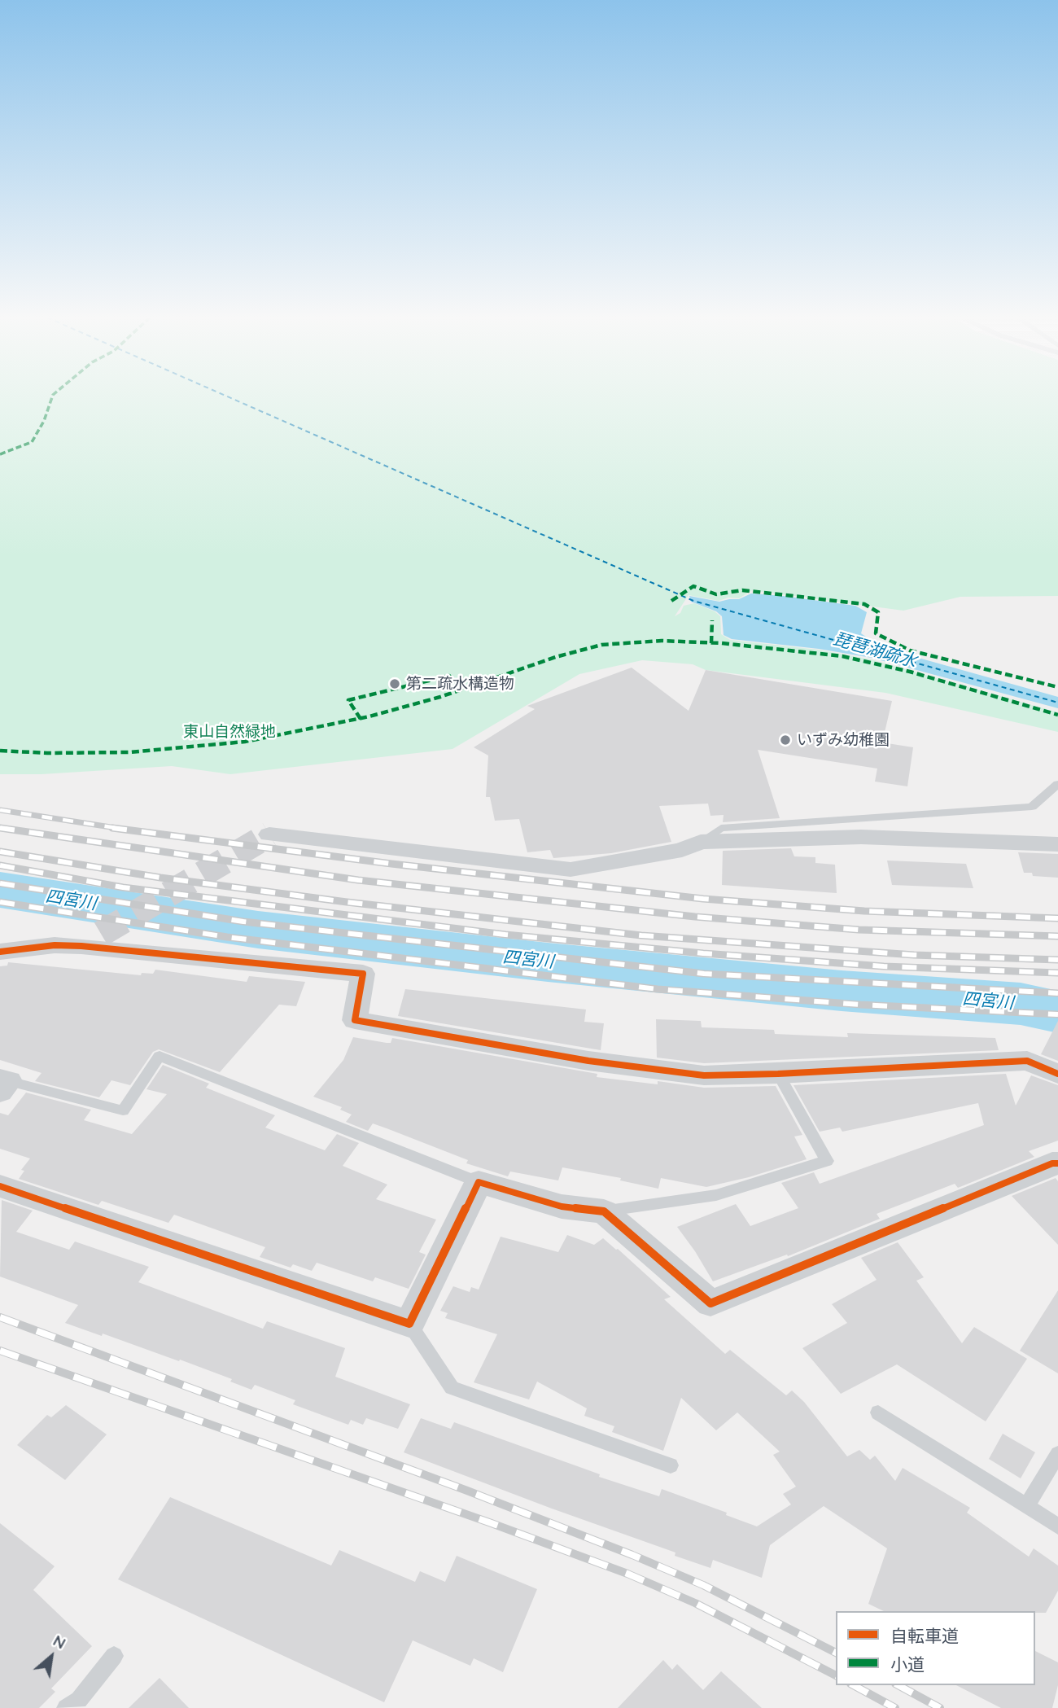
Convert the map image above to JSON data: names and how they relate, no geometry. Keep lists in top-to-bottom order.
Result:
{
  "water": ["琵琶湖疏水", "四宮川"],
  "parks": ["東山自然緑地"],
  "places": ["第二疏水構造物", "いずみ幼稚園"],
  "legend": ["自転車道", "小道"],
  "north": "top right"
}
